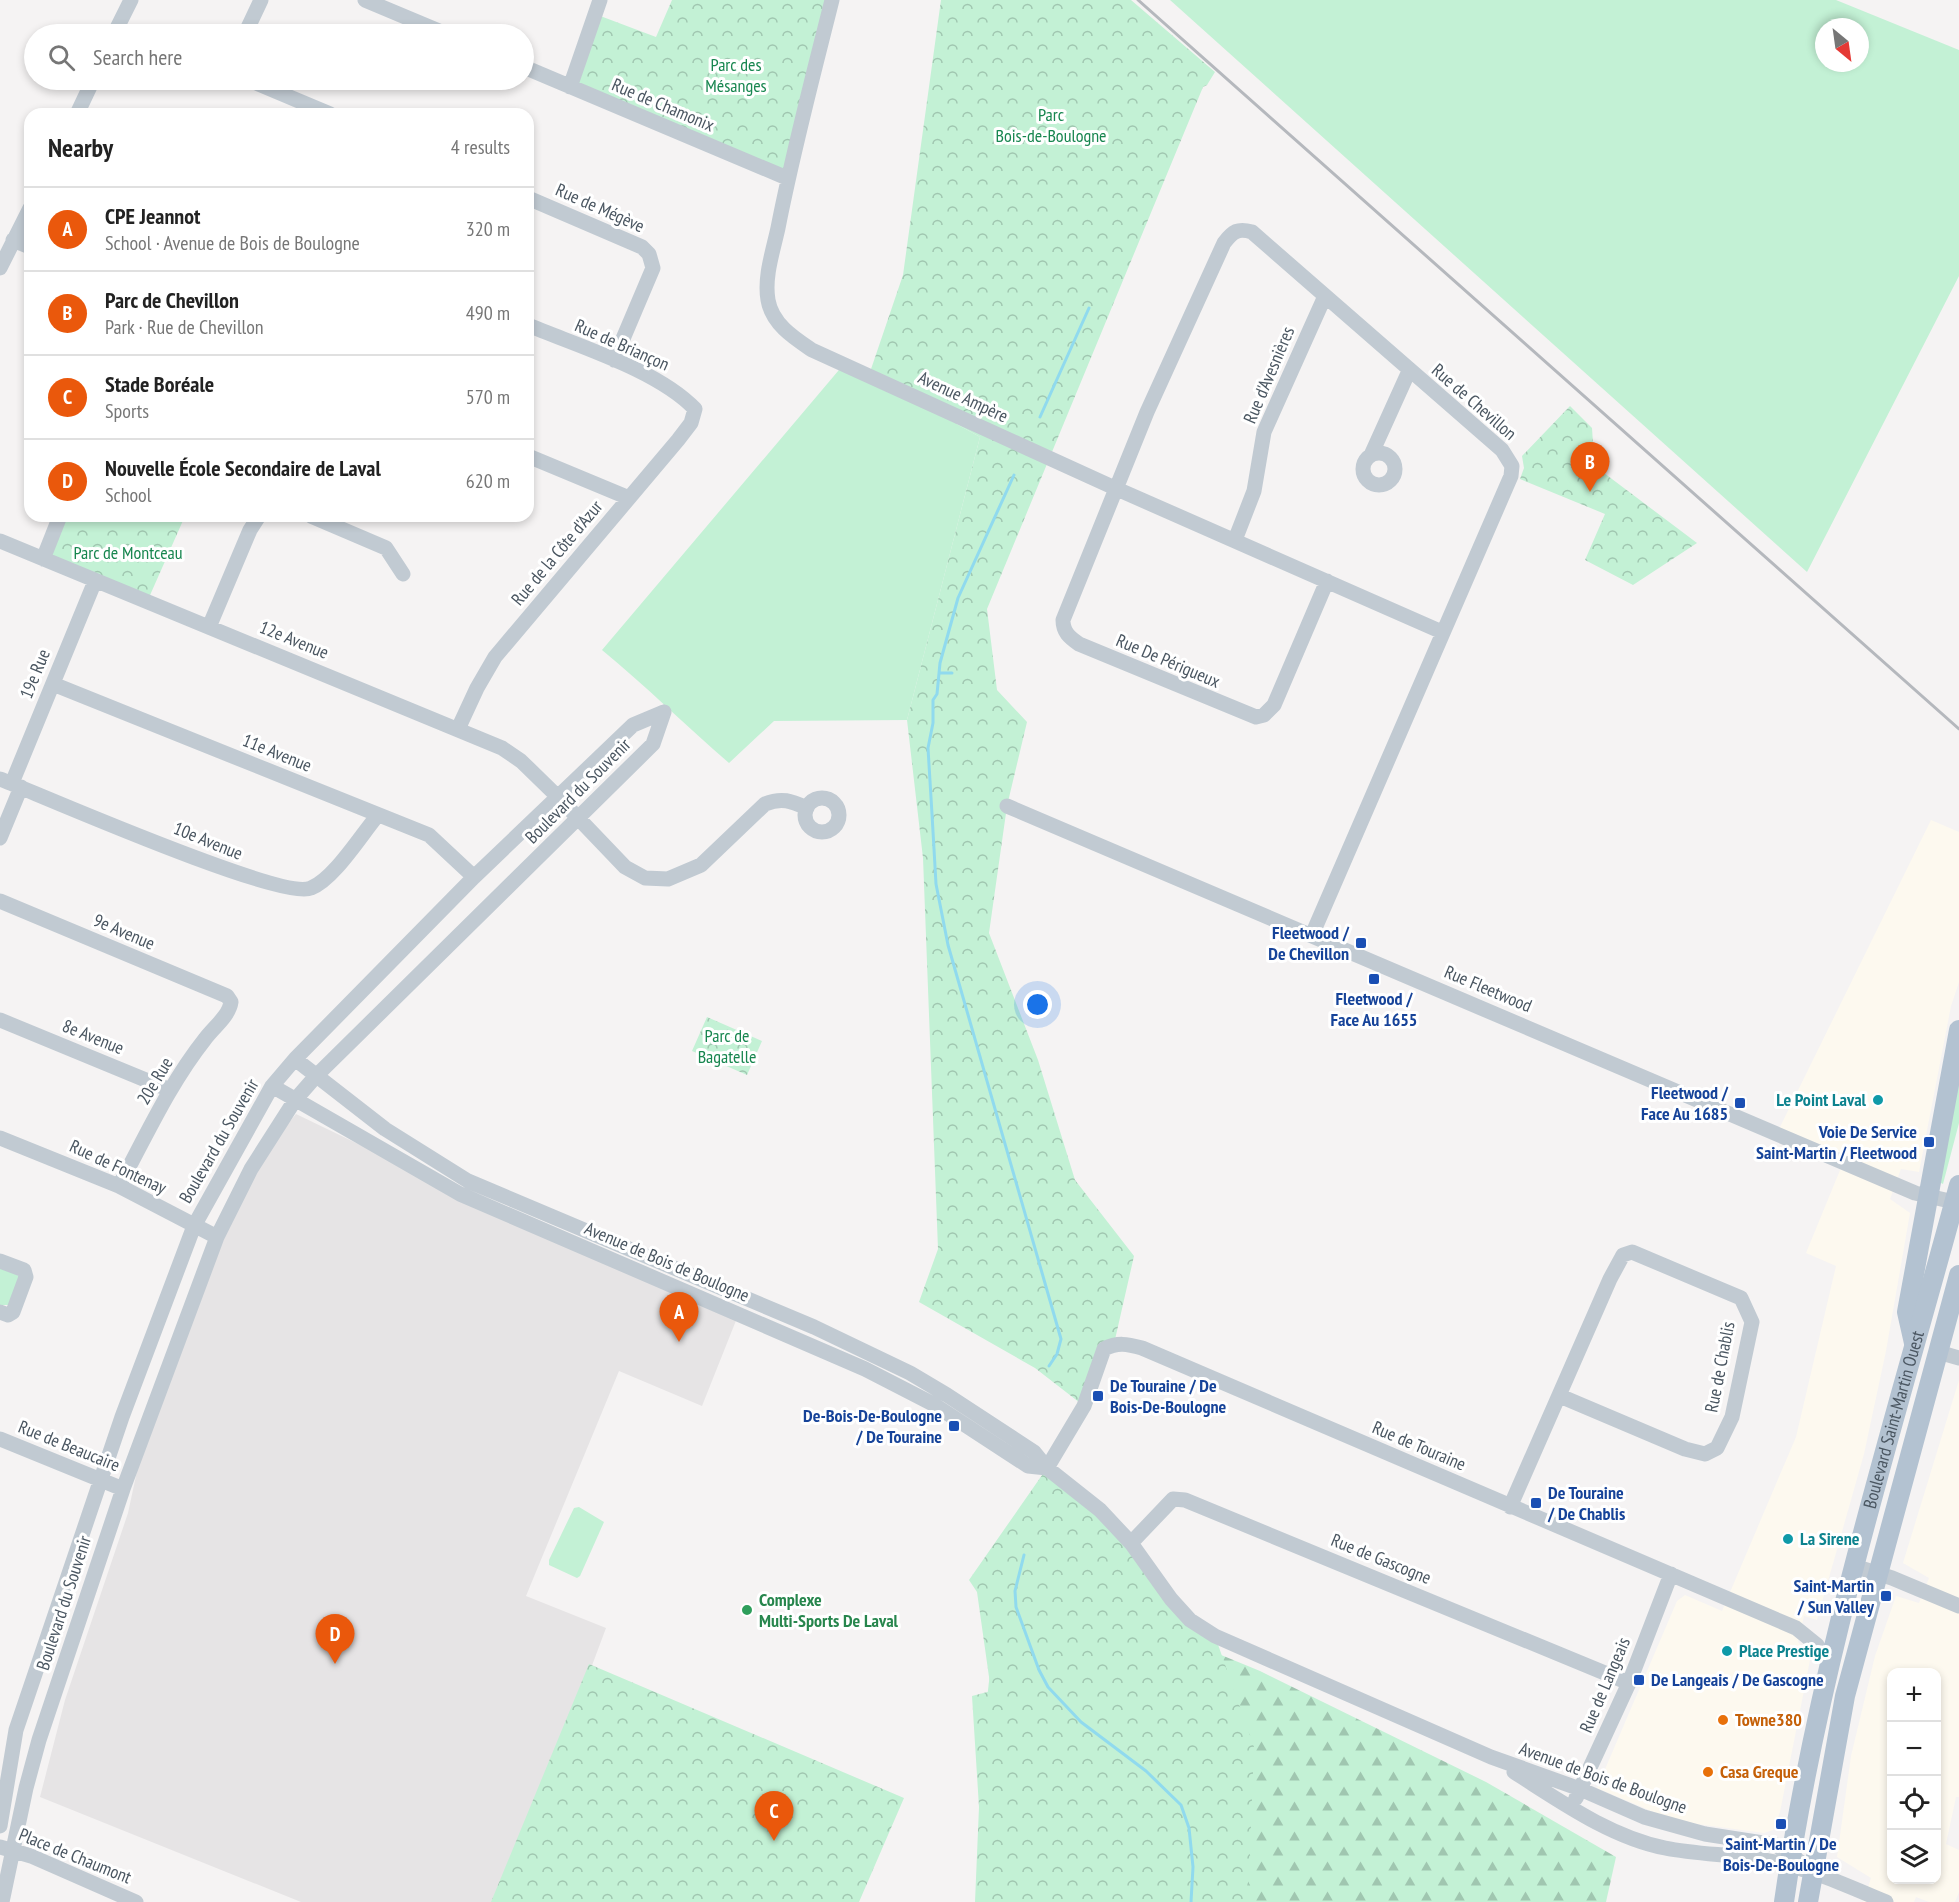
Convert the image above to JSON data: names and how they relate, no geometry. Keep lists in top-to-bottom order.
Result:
{
  "streets": {
    "main road": ["Boulevard Saint-Martin Ouest"],
    "street": [
      "Rue de Chamonix",
      "Rue de Mégève",
      "Rue de Briançon",
      "Rue d'Avesnières",
      "Avenue Ampère",
      "Rue de Chevillon",
      "Rue de la Côte d'Azur",
      "12e Avenue",
      "Rue De Périgueux",
      "19e Rue",
      "11e Avenue",
      "Boulevard du Souvenir",
      "10e Avenue",
      "9e Avenue",
      "Rue Fleetwood",
      "8e Avenue",
      "20e Rue",
      "Rue de Fontenay",
      "Avenue de Bois de Boulogne",
      "Rue de Chablis",
      "Rue de Beaucaire",
      "Rue de Touraine",
      "Rue de Gascogne",
      "Rue de Langeais",
      "Place de Chaumont"
    ]
  },
  "crossings": [
    ["Rue de Chamonix", "Avenue Ampère"],
    ["Rue de Mégève", "Rue de Briançon"],
    ["Rue de Briançon", "Rue de la Côte d'Azur"],
    ["Rue d'Avesnières", "Avenue Ampère"],
    ["Rue d'Avesnières", "Rue de Chevillon"],
    ["Avenue Ampère", "Rue de Chevillon"],
    ["Avenue Ampère", "Rue De Périgueux"],
    ["Rue de Chevillon", "Rue De Périgueux"],
    ["Rue de Chevillon", "Rue Fleetwood"],
    ["Rue de la Côte d'Azur", "12e Avenue"],
    ["12e Avenue", "19e Rue"],
    ["12e Avenue", "Boulevard du Souvenir"],
    ["19e Rue", "11e Avenue"],
    ["19e Rue", "10e Avenue"],
    ["11e Avenue", "Boulevard du Souvenir"],
    ["11e Avenue", "10e Avenue"],
    ["Boulevard du Souvenir", "Rue de Fontenay"],
    ["Boulevard du Souvenir", "Avenue de Bois de Boulogne"],
    ["Boulevard du Souvenir", "Rue de Beaucaire"],
    ["Boulevard du Souvenir", "Place de Chaumont"],
    ["9e Avenue", "20e Rue"],
    ["Rue Fleetwood", "Boulevard Saint-Martin Ouest"],
    ["8e Avenue", "20e Rue"],
    ["20e Rue", "Rue de Fontenay"],
    ["Avenue de Bois de Boulogne", "Boulevard Saint-Martin Ouest"],
    ["Avenue de Bois de Boulogne", "Rue de Touraine"],
    ["Avenue de Bois de Boulogne", "Rue de Gascogne"],
    ["Avenue de Bois de Boulogne", "Rue de Langeais"],
    ["Rue de Chablis", "Rue de Touraine"],
    ["Boulevard Saint-Martin Ouest", "Rue de Touraine"],
    ["Rue de Touraine", "Rue de Langeais"],
    ["Rue de Gascogne", "Rue de Langeais"]
  ],
  "parks": [
    "Parc des Mésanges",
    "Parc Bois-de-Boulogne",
    "Parc de Montceau",
    "Parc de Bagatelle"
  ],
  "places": {
    "transit": [
      "Fleetwood / De Chevillon",
      "Fleetwood / Face Au 1655",
      "Fleetwood / Face Au 1685",
      "Voie De Service Saint-Martin / Fleetwood",
      "De Touraine / De Bois-De-Boulogne",
      "De-Bois-De-Boulogne / De Touraine",
      "De Touraine / De Chablis",
      "Saint-Martin / Sun Valley",
      "De Langeais / De Gascogne",
      "Saint-Martin / De Bois-De-Boulogne"
    ],
    "other": [
      "Le Point Laval",
      "La Sirene",
      "Complexe Multi-Sports De Laval",
      "Place Prestige",
      "Towne380",
      "Casa Greque"
    ]
  },
  "north": "bottom right",
  "page": {
    "search": "Search here",
    "heading": ["Nearby", "4 results"],
    "list": [
      {
        "mark": "A",
        "name": "CPE Jeannot",
        "note": "School · Avenue de Bois de Boulogne",
        "value": "320 m"
      },
      {
        "mark": "B",
        "name": "Parc de Chevillon",
        "note": "Park · Rue de Chevillon",
        "value": "490 m"
      },
      {
        "mark": "C",
        "name": "Stade Boréale",
        "note": "Sports",
        "value": "570 m"
      },
      {
        "mark": "D",
        "name": "Nouvelle École Secondaire de Laval",
        "note": "School",
        "value": "620 m"
      }
    ],
    "pins": [
      "B",
      "A",
      "D",
      "C"
    ],
    "map_buttons": ["+", "−"]
  }
}
